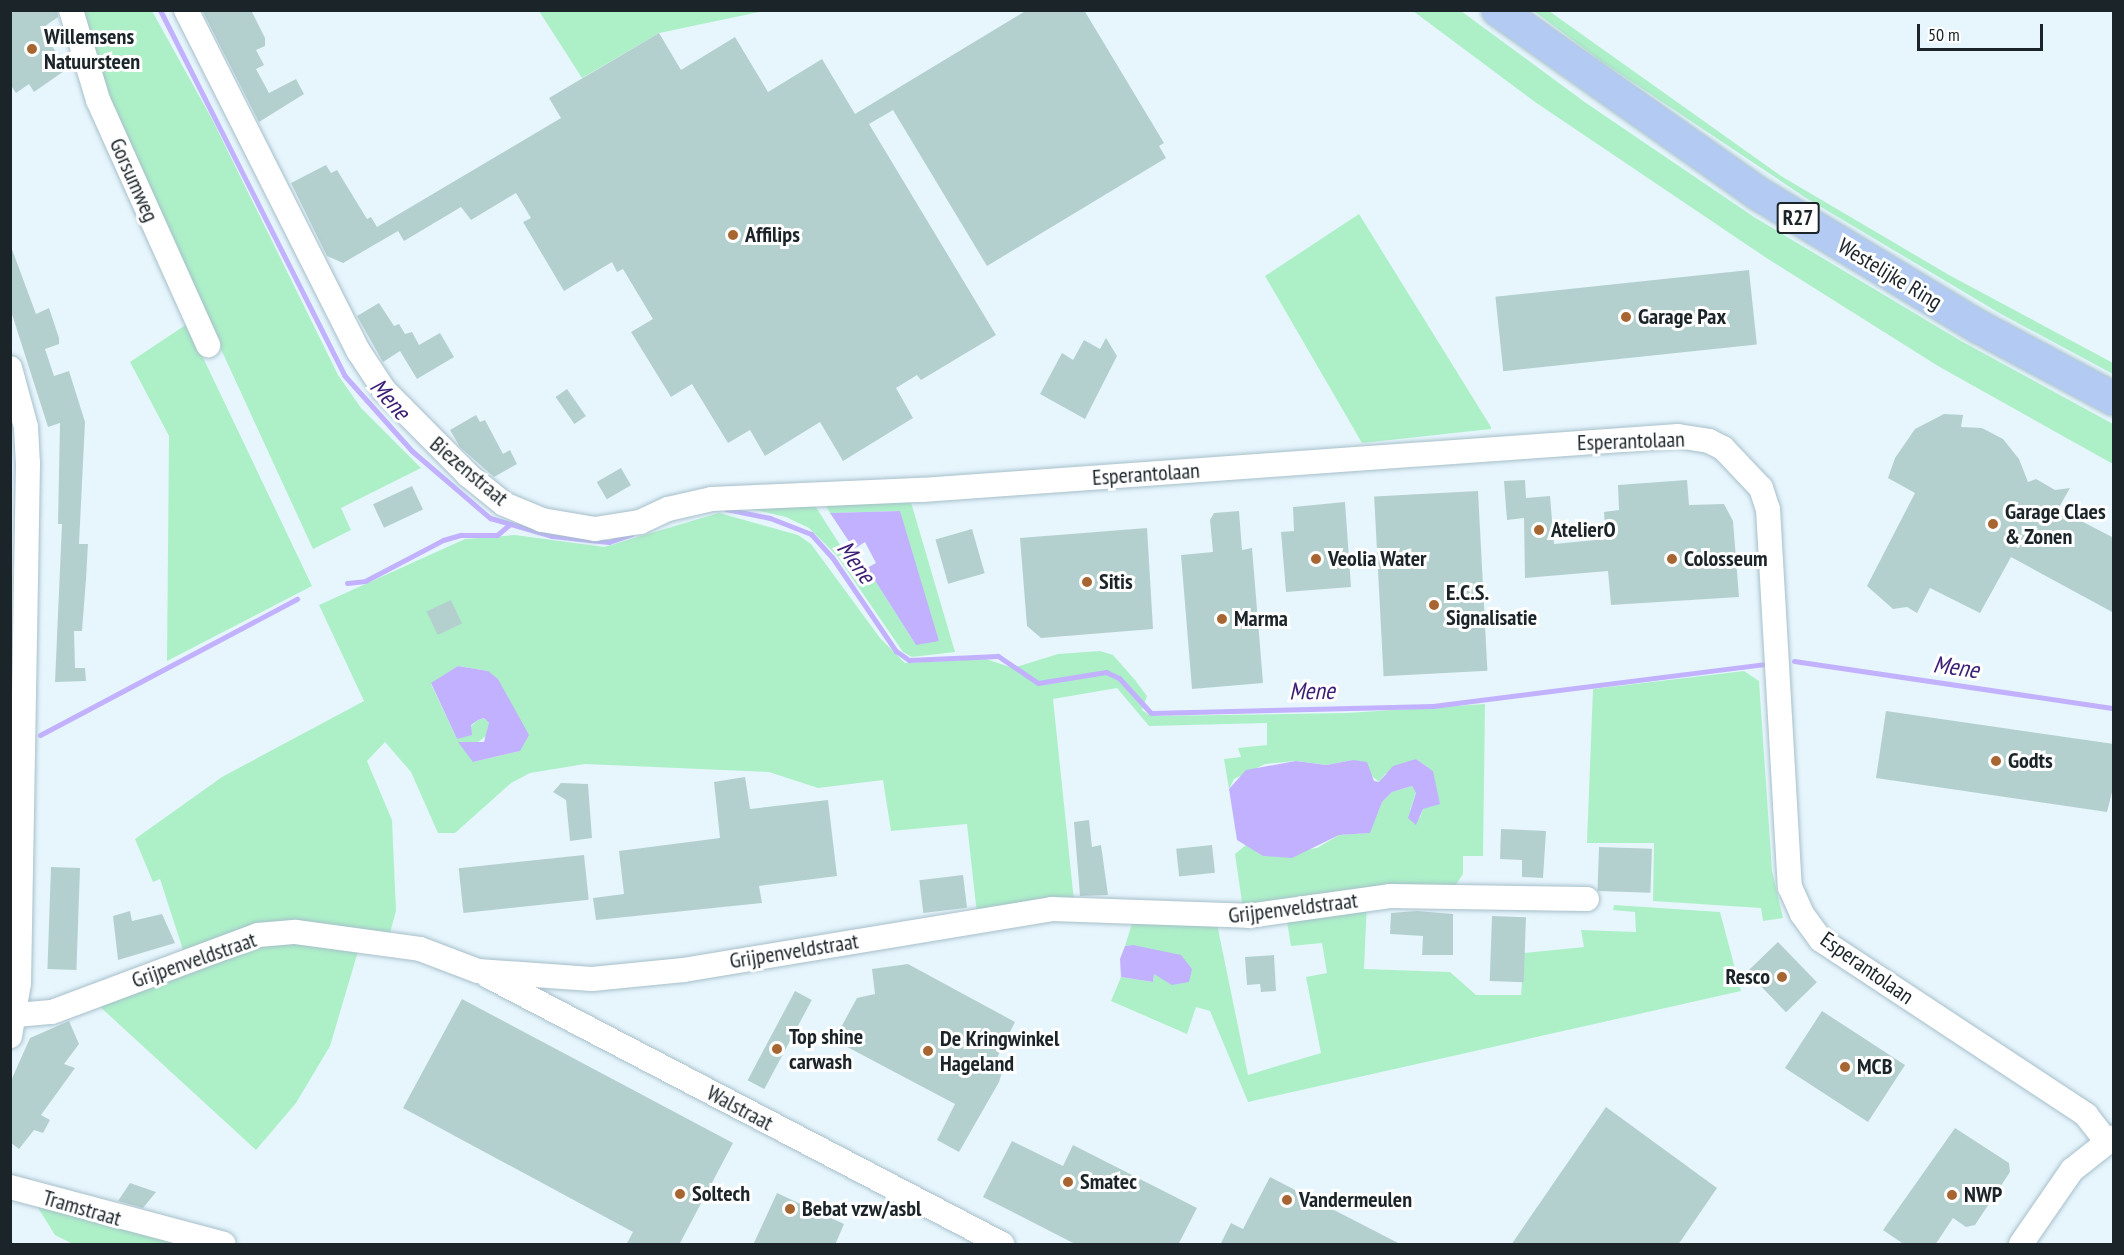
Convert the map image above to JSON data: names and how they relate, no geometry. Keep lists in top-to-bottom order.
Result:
{
  "streets": {
    "main road": ["R27", "Westelijke Ring"],
    "street": [
      "Gorsumweg",
      "Esperantolaan",
      "Biezenstraat",
      "Grijpenveldstraat",
      "Walstraat",
      "Tramstraat"
    ]
  },
  "crossings": [
    ["Esperantolaan", "Biezenstraat"],
    ["Grijpenveldstraat", "Walstraat"]
  ],
  "water": ["Mene"],
  "places": [
    "Willemsens Natuursteen",
    "Affilips",
    "Garage Pax",
    "Garage Claes & Zonen",
    "AtelierO",
    "Veolia Water",
    "Colosseum",
    "Sitis",
    "E.C.S. Signalisatie",
    "Marma",
    "Godts",
    "Resco",
    "Top shine carwash",
    "De Kringwinkel Hageland",
    "MCB",
    "Smatec",
    "Soltech",
    "NWP",
    "Vandermeulen",
    "Bebat vzw/asbl"
  ],
  "scale_bar": "50 m"
}
